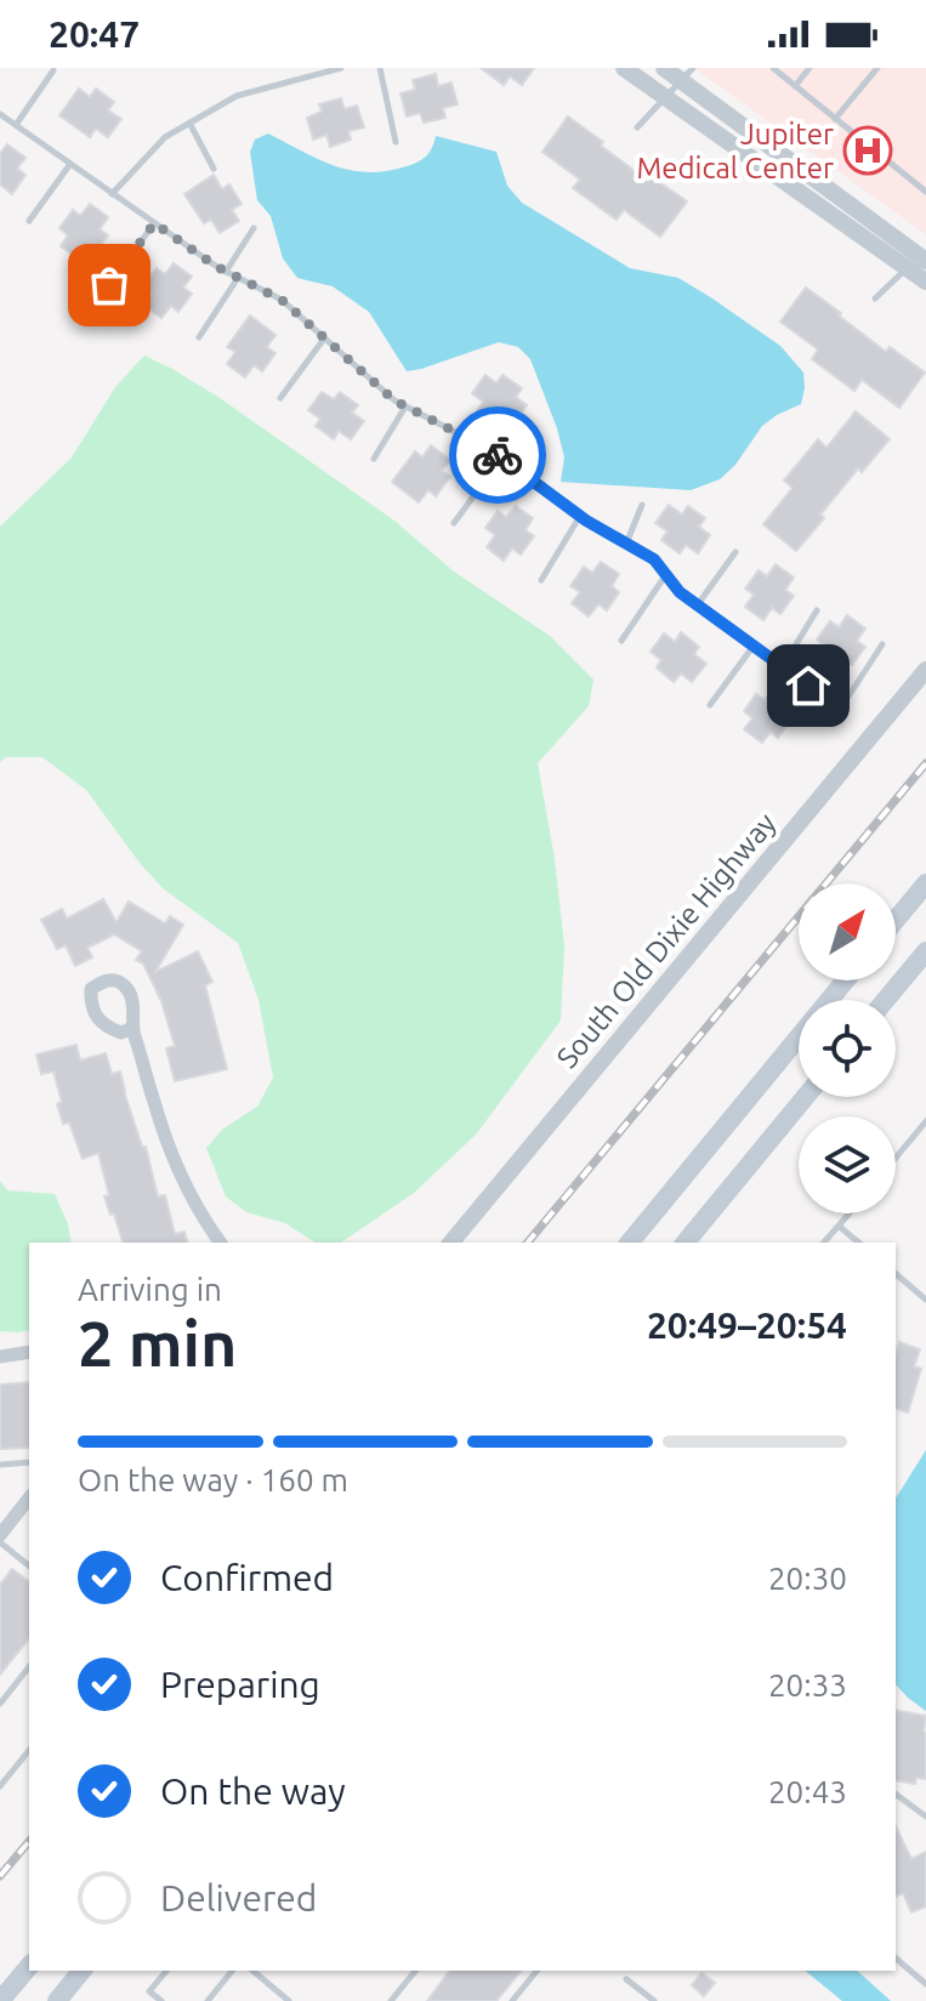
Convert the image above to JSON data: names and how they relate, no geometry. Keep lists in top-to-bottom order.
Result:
{
  "streets": {
    "street": ["South Old Dixie Highway"]
  },
  "places": {
    "hospital": ["Jupiter Medical Center"]
  },
  "north": "top right",
  "page": {
    "status": "20:47",
    "heading": ["2 min", "Arriving in", "20:49–20:54"],
    "bar": "On the way · 160 m",
    "list": [
      ["Confirmed", "20:30"],
      ["Preparing", "20:33"],
      ["On the way", "20:43"],
      "Delivered"
    ]
  }
}
